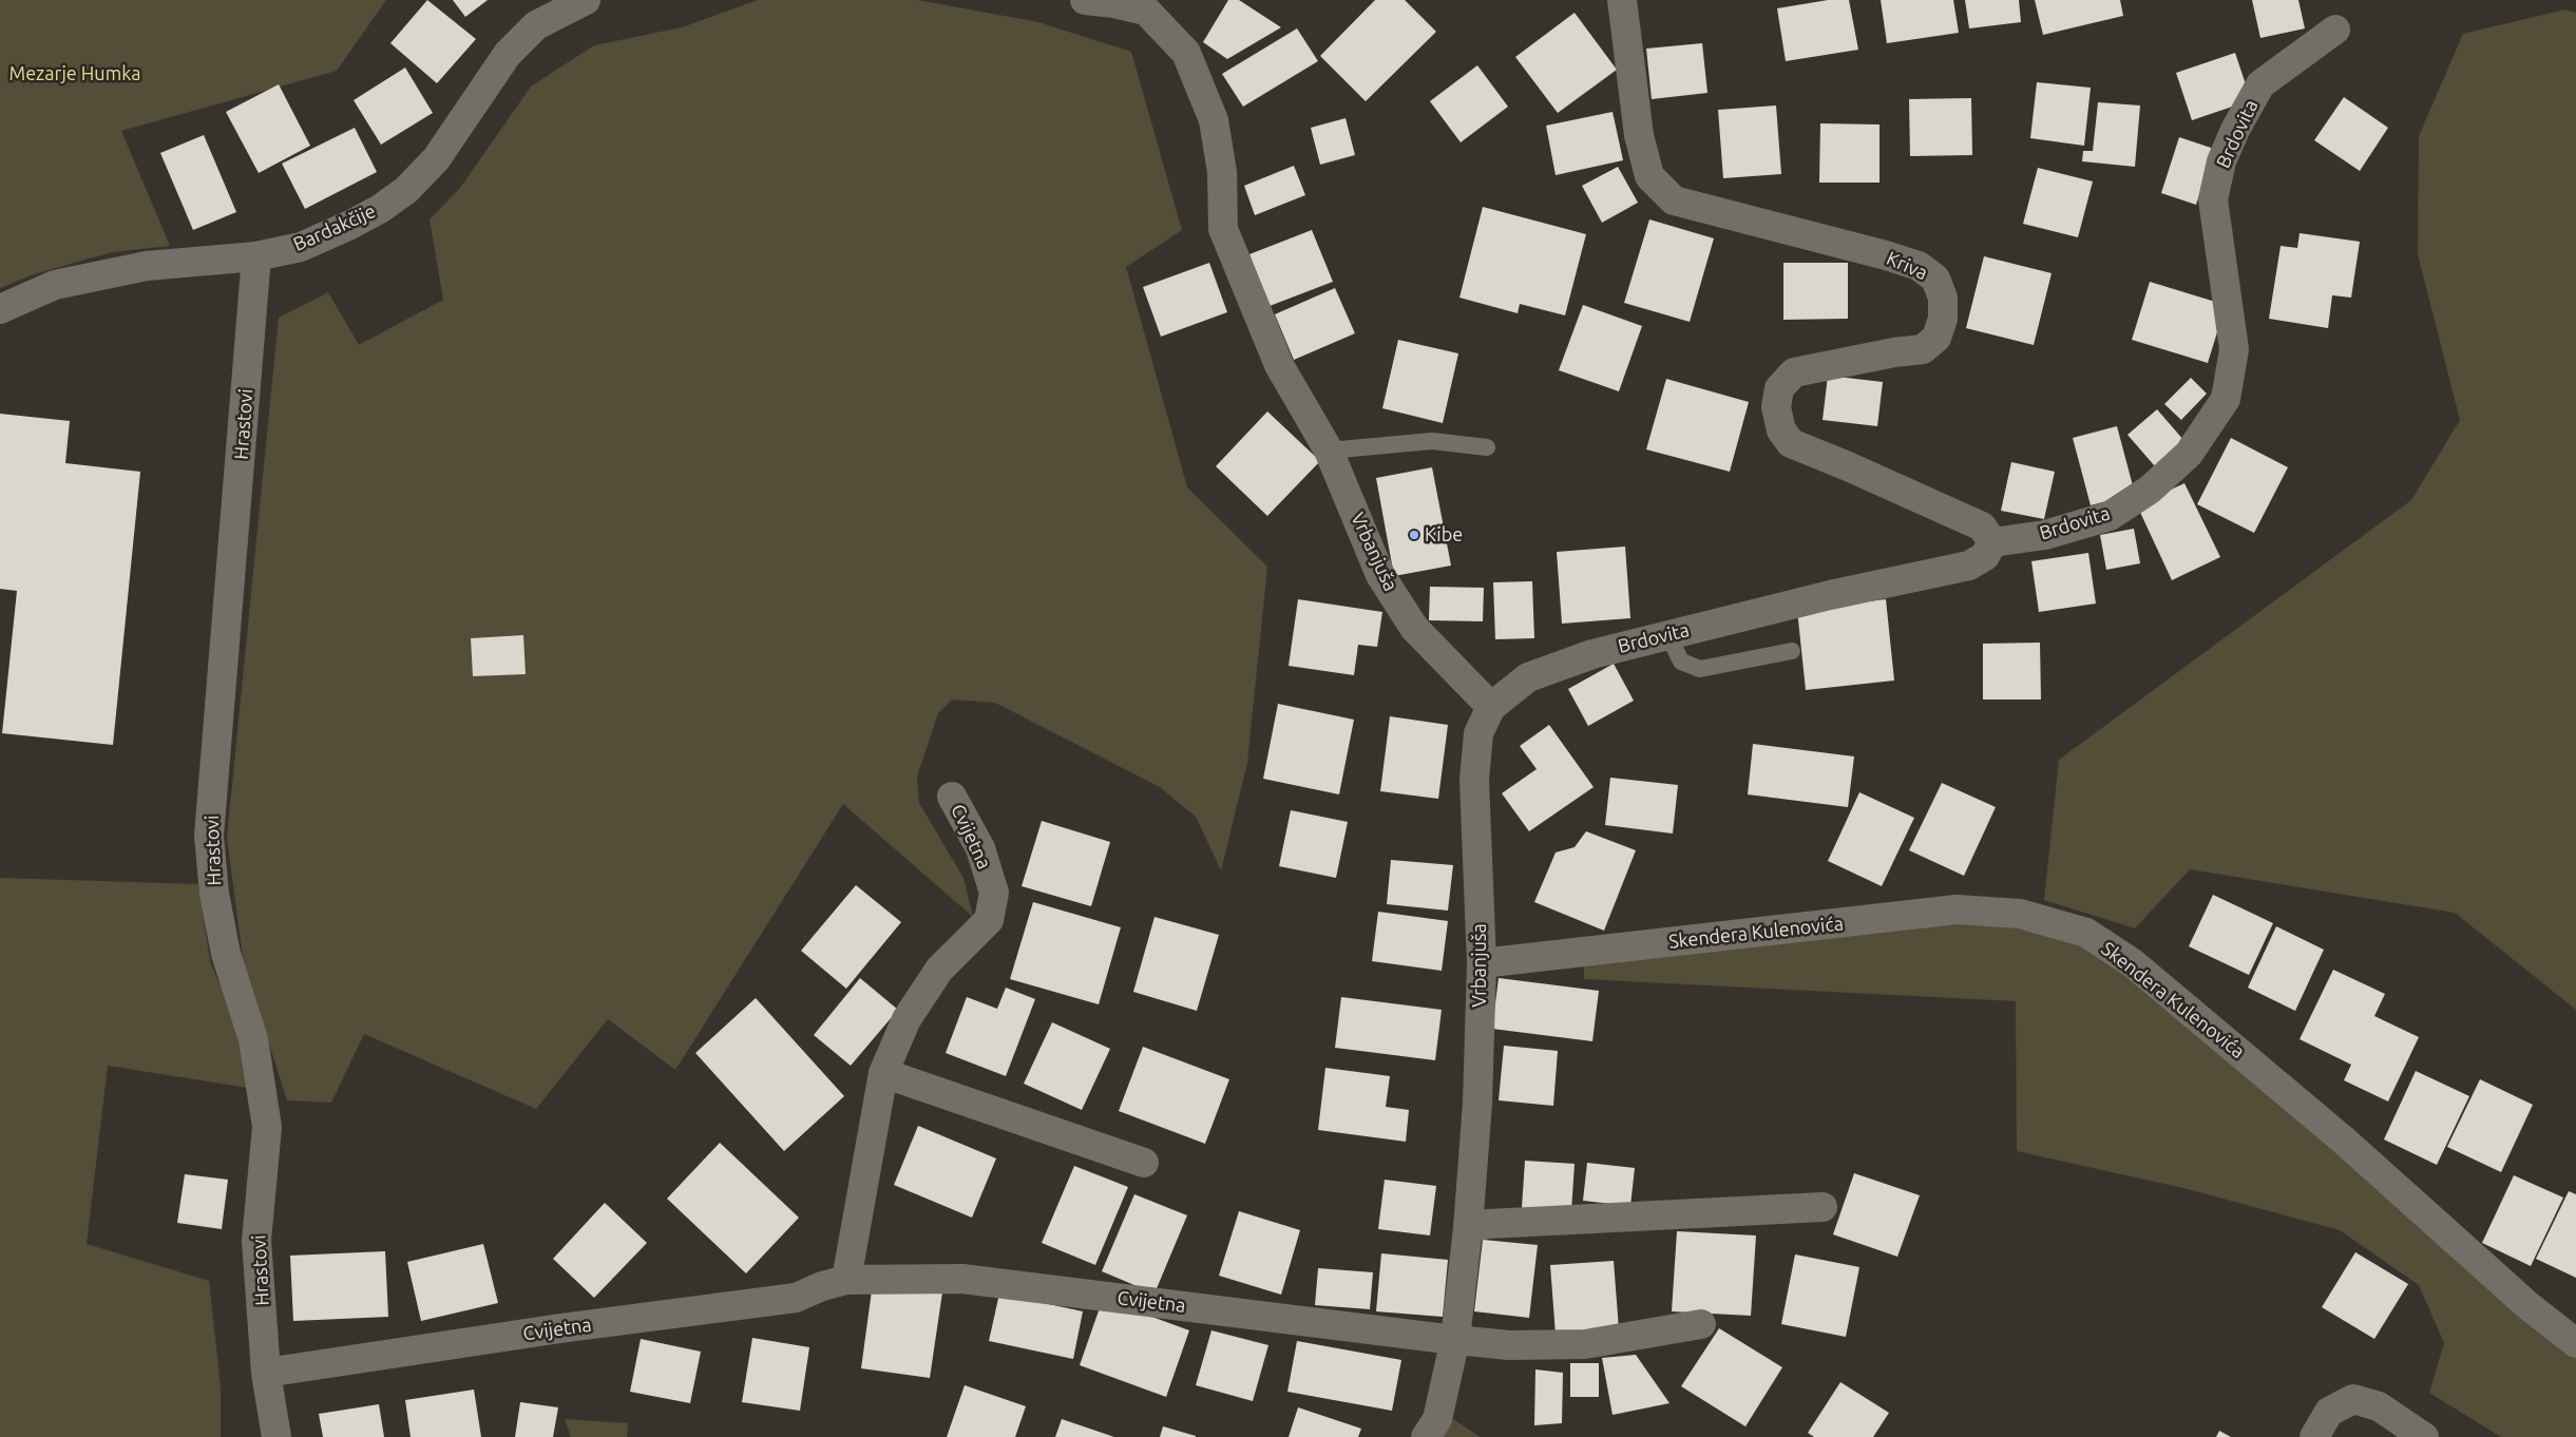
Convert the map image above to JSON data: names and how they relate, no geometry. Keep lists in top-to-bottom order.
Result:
{
  "streets": {
    "street": [
      "Brdovita",
      "Bardakčije",
      "Kriva",
      "Hrastovi",
      "Vrbanjuša",
      "Cvijetna",
      "Skendera Kulenovića"
    ]
  },
  "crossings": [
    ["Brdovita", "Kriva"],
    ["Brdovita", "Vrbanjuša"],
    ["Bardakčije", "Hrastovi"],
    ["Hrastovi", "Cvijetna"],
    ["Vrbanjuša", "Cvijetna"],
    ["Vrbanjuša", "Skendera Kulenovića"]
  ],
  "parks": ["Mezarje Humka"],
  "places": ["Kibe"]
}
